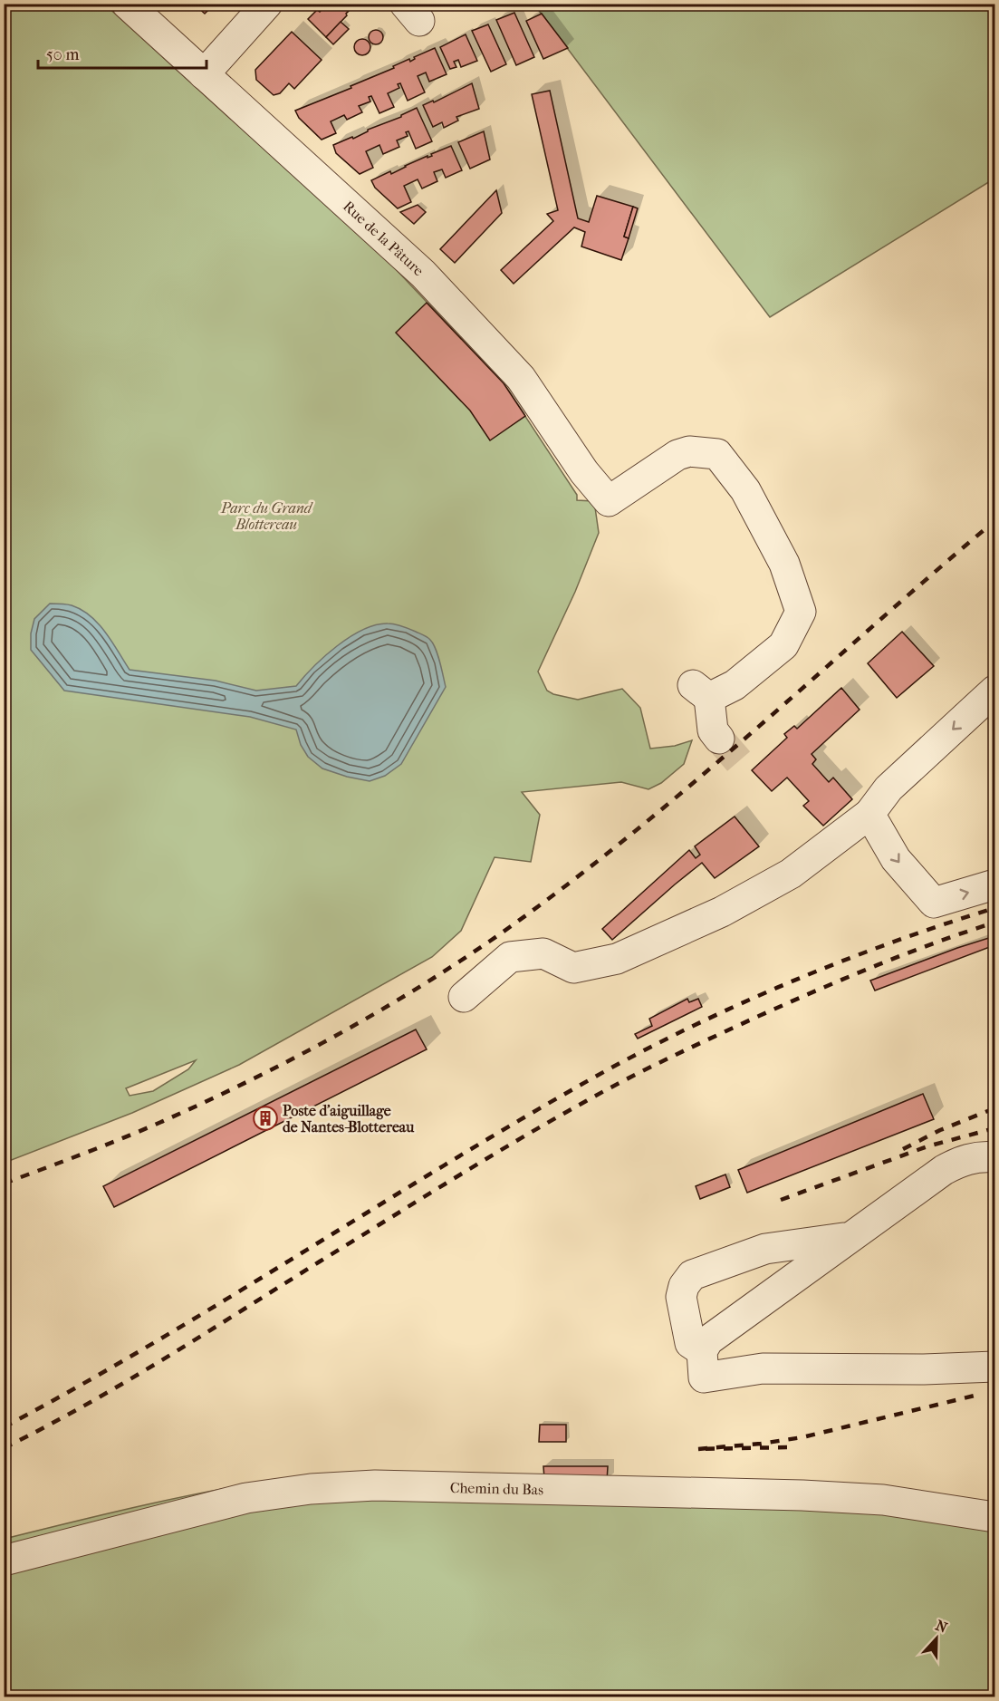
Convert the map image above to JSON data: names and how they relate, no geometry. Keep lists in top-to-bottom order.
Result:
{
  "streets": {
    "street": ["Rue de la Pâture", "Chemin du Bas"]
  },
  "parks": ["Parc du Grand Blottereau"],
  "places": {
    "building": ["Poste d’aiguillage de Nantes-Blottereau"]
  },
  "scale_bar": "50 m",
  "north": "top"
}
